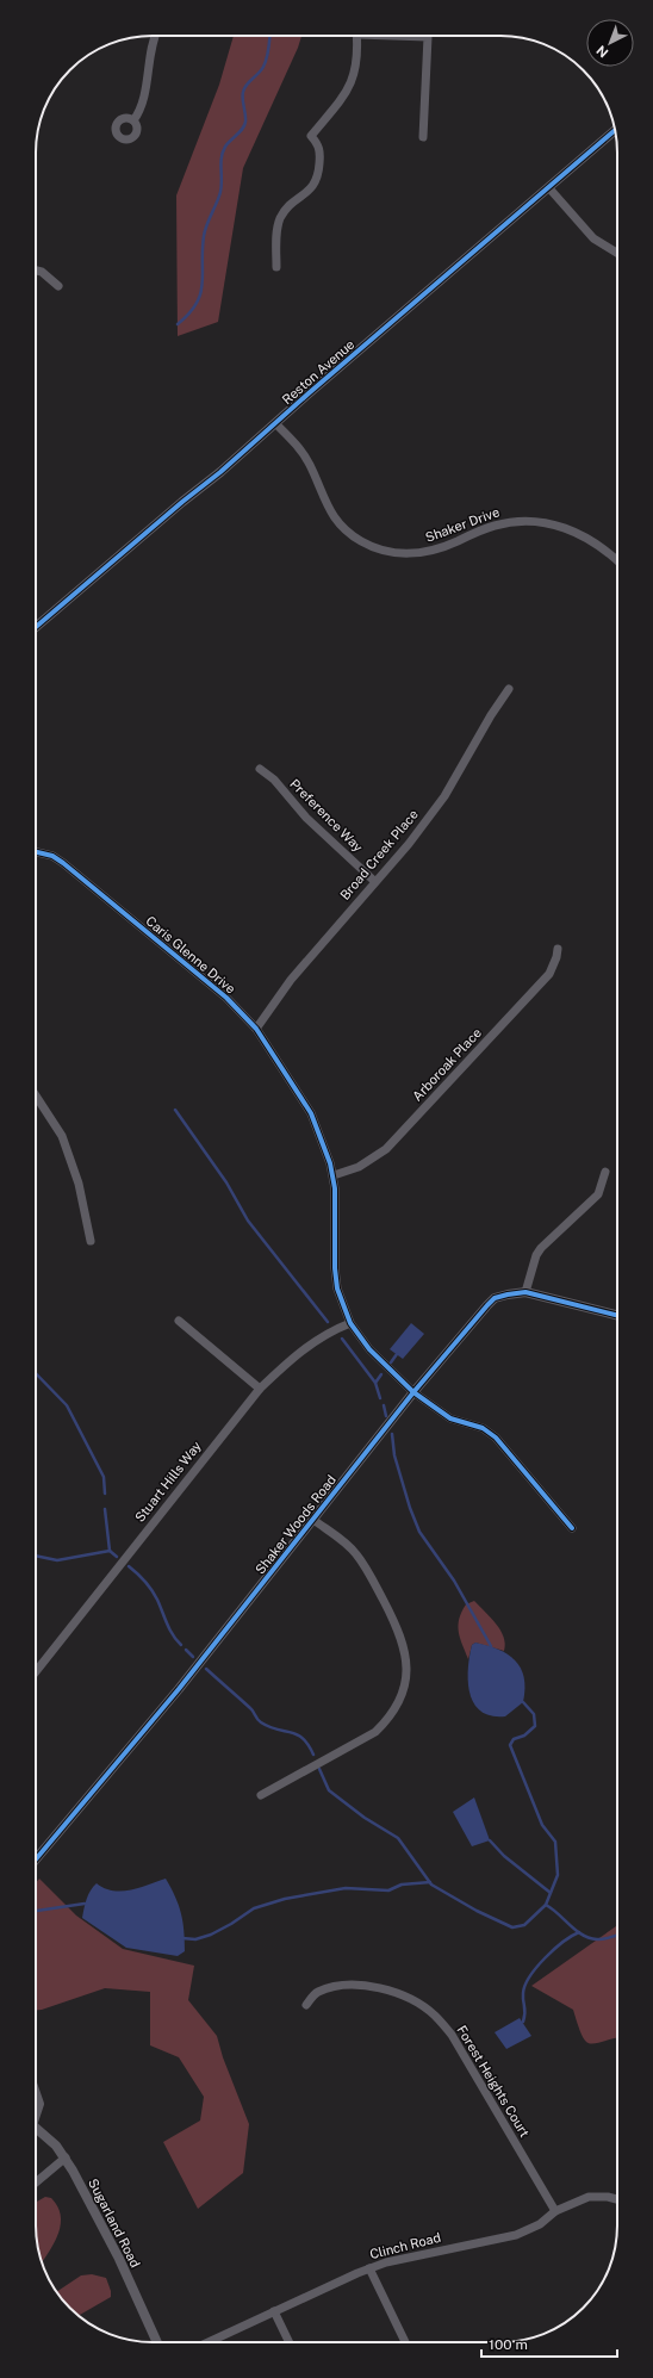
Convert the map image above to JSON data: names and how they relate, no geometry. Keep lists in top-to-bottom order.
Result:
{
  "streets": {
    "street": [
      "Reston Avenue",
      "Shaker Drive",
      "Preference Way",
      "Broad Creek Place",
      "Caris Glenne Drive",
      "Arboroak Place",
      "Stuart Hills Way",
      "Shaker Woods Road",
      "Forest Heights Court",
      "Sugarland Road",
      "Clinch Road"
    ]
  },
  "crossings": [
    ["Reston Avenue", "Shaker Drive"],
    ["Preference Way", "Broad Creek Place"],
    ["Broad Creek Place", "Caris Glenne Drive"],
    ["Caris Glenne Drive", "Arboroak Place"],
    ["Caris Glenne Drive", "Stuart Hills Way"],
    ["Caris Glenne Drive", "Shaker Woods Road"],
    ["Forest Heights Court", "Clinch Road"]
  ],
  "scale_bar": "100 m",
  "north": "bottom left"
}
